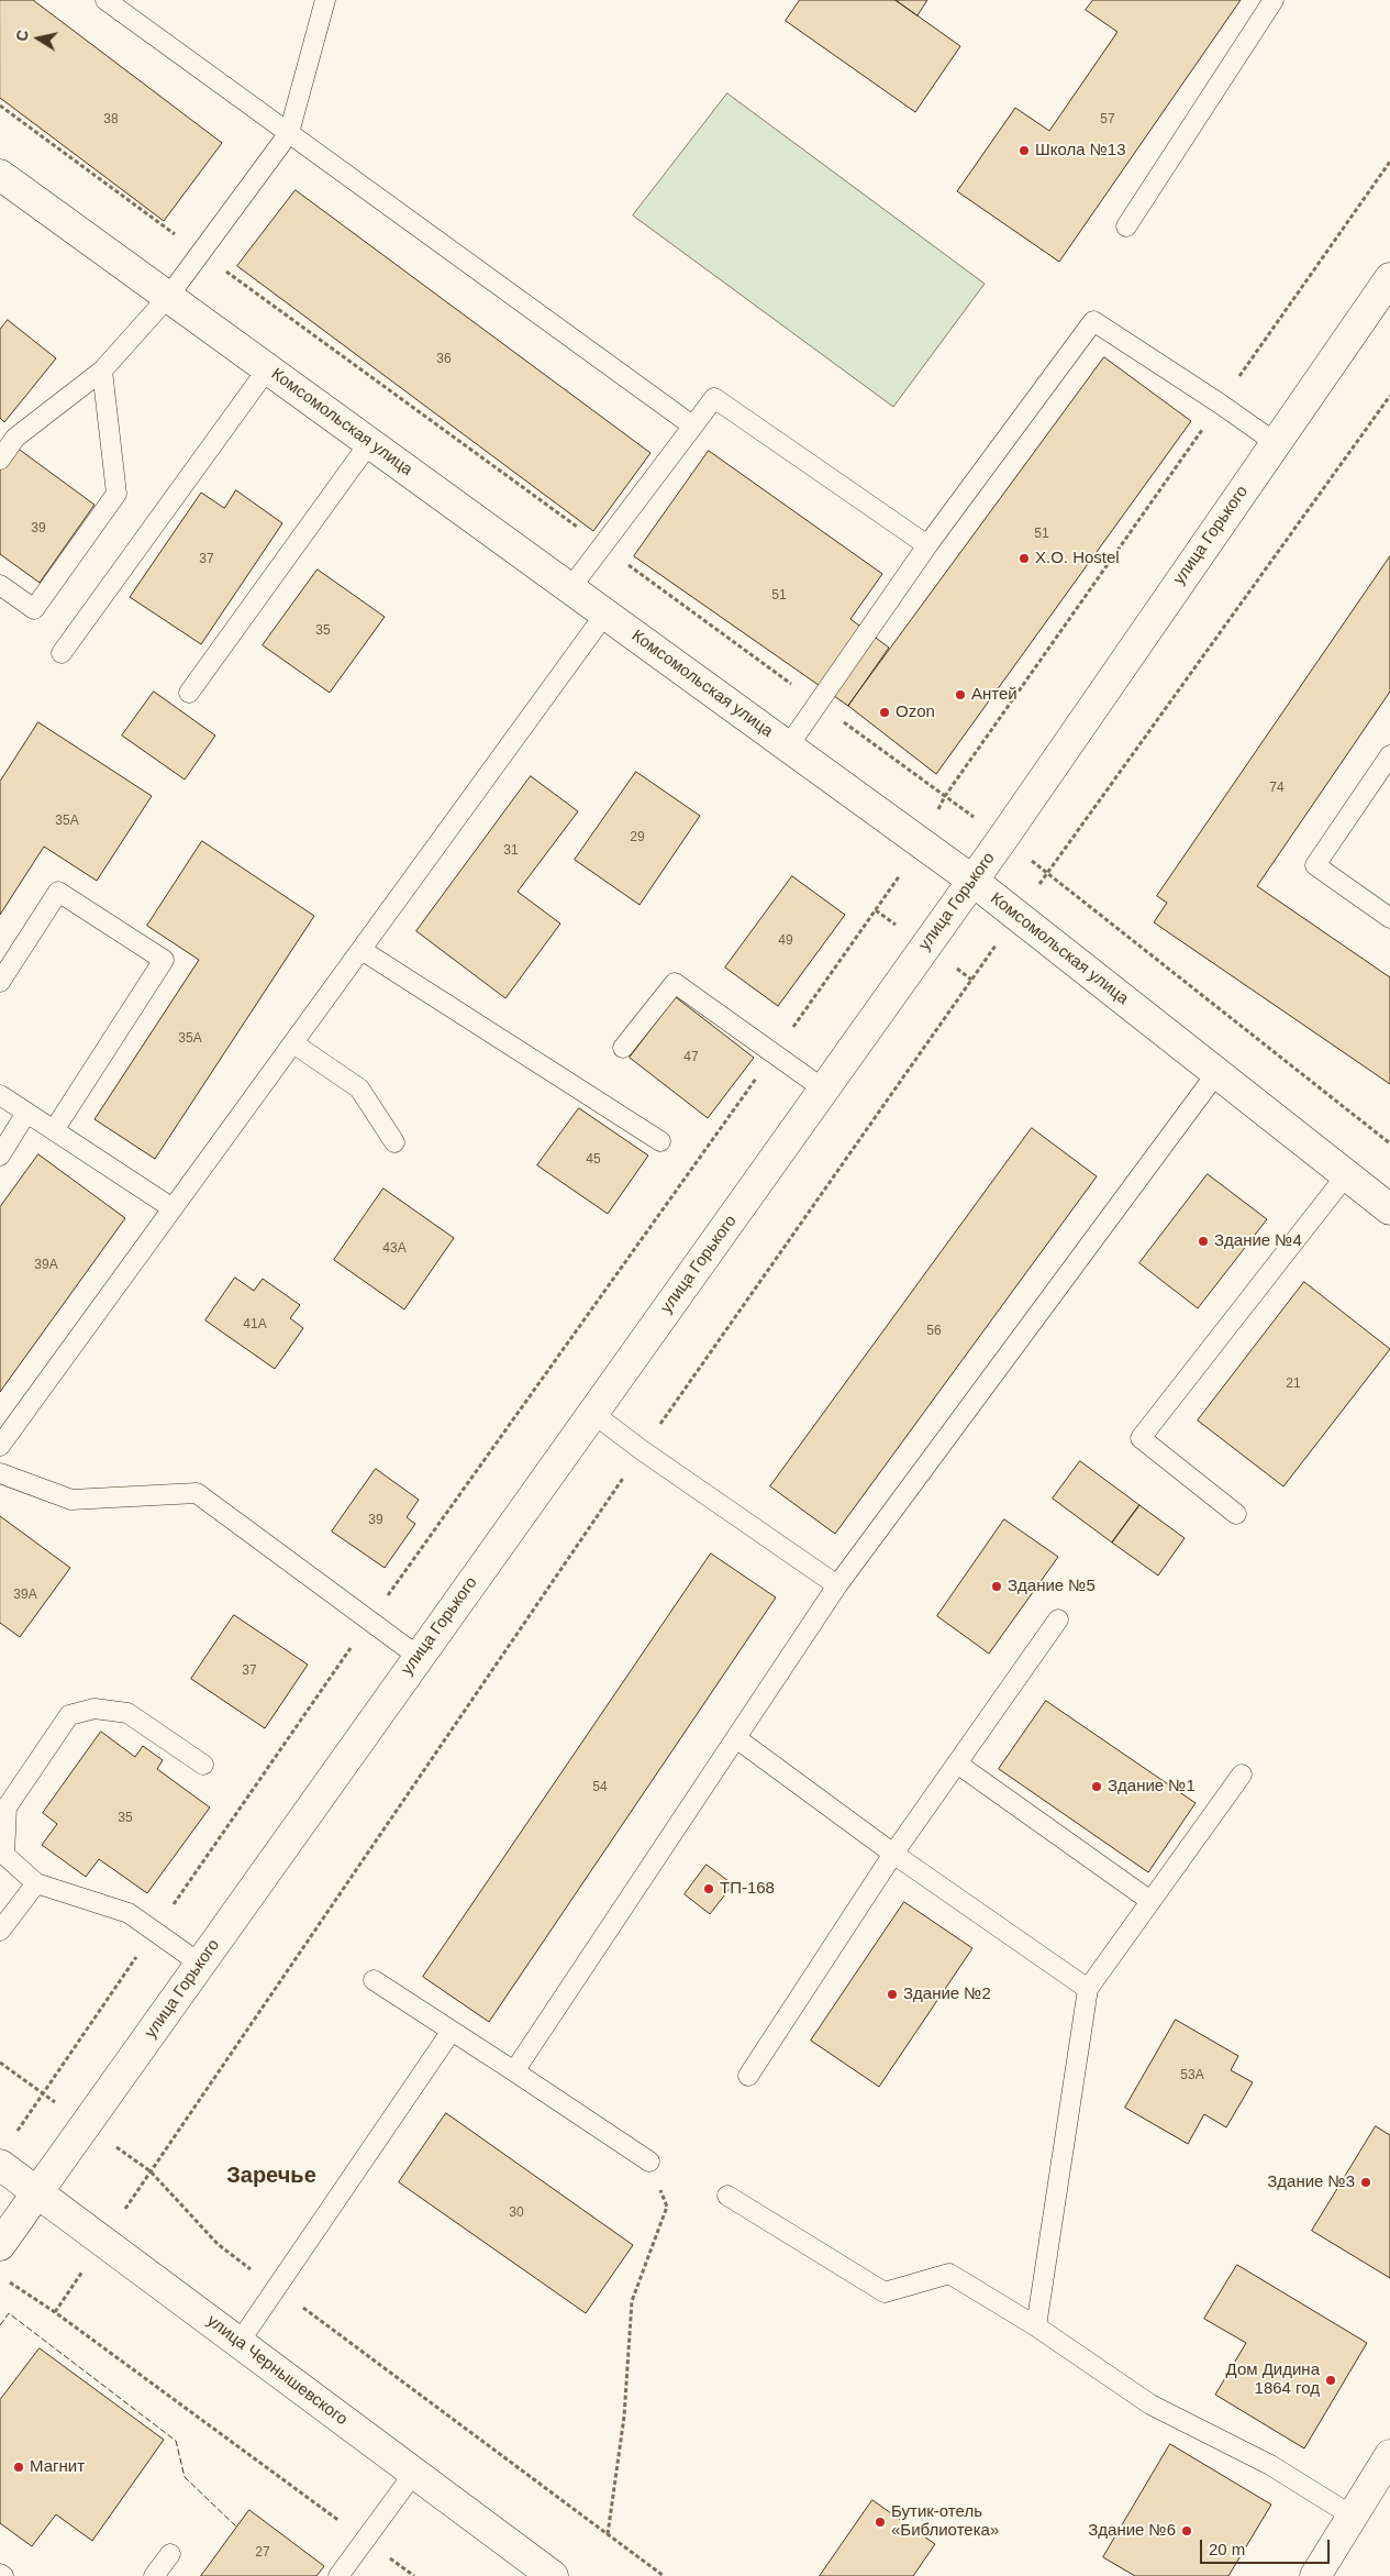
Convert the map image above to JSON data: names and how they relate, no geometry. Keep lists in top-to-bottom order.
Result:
{
  "streets": {
    "street": ["Комсомольская улица", "улица Горького", "улица Чернышевского"]
  },
  "crossings": [
    ["Комсомольская улица", "улица Горького"],
    ["улица Горького", "улица Чернышевского"]
  ],
  "districts": ["Заречье"],
  "places": [
    "Школа №13",
    "X.O. Hostel",
    "Антей",
    "Ozon",
    "Здание №4",
    "Здание №5",
    "Здание №1",
    "ТП-168",
    "Здание №2",
    "Здание №3",
    "Дом Дидина 1864 год",
    "Магнит",
    "Бутик-отель «Библиотека»",
    "Здание №6"
  ],
  "house_numbers": [
    "38",
    "57",
    "36",
    "39",
    "51",
    "37",
    "51",
    "35",
    "74",
    "35А",
    "29",
    "31",
    "49",
    "35А",
    "47",
    "45",
    "43А",
    "39А",
    "41А",
    "56",
    "21",
    "39",
    "39А",
    "37",
    "54",
    "35",
    "53А",
    "30",
    "27"
  ],
  "scale_bar": "20 m",
  "north": "left"
}
